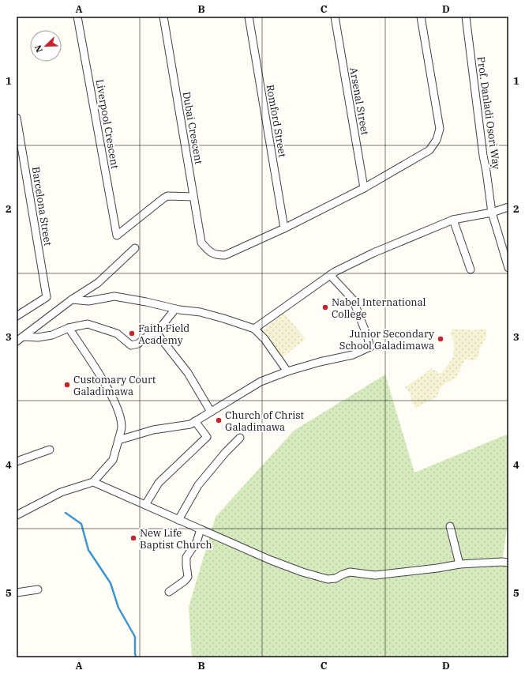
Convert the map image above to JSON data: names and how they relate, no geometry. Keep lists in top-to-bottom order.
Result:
{
  "streets": {
    "street": [
      "Arsenal Street",
      "Prof. Danladi Osori Way",
      "Romford Street",
      "Liverpool Crescent",
      "Dubai Crescent",
      "Barcelona Street"
    ]
  },
  "crossings": [
    ["Romford Street", "Dubai Crescent"],
    ["Liverpool Crescent", "Dubai Crescent"]
  ],
  "places": [
    "Nabel International College",
    "Faith Field Academy",
    "Junior Secondary School Galadimawa",
    "Customary Court Galadimawa",
    "Church of Christ Galadimawa",
    "New Life Baptist Church"
  ],
  "north": "bottom left",
  "grid": {
    "columns": [
      "A",
      "B",
      "C",
      "D"
    ],
    "rows": [
      "1",
      "2",
      "3",
      "4",
      "5"
    ]
  }
}
